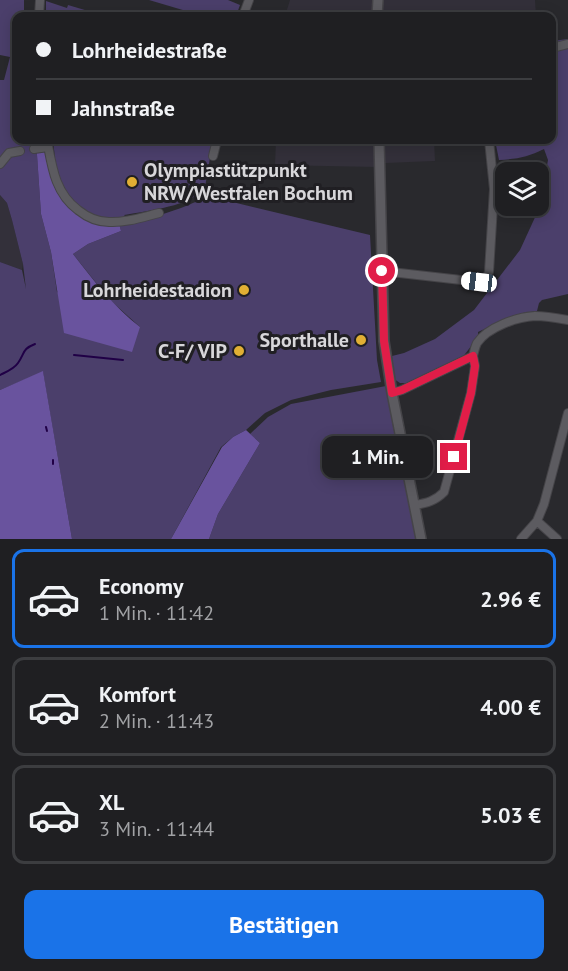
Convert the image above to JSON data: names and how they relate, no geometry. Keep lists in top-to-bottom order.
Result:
{
  "places": [
    "Olympiastützpunkt NRW/Westfalen Bochum",
    "Lohrheidestadion",
    "Sporthalle",
    "C-F/ VIP"
  ],
  "page": {
    "banner": ["Lohrheidestraße", "Jahnstraße"],
    "bubble": "1 Min.",
    "list": [
      {
        "name": "Economy",
        "note": "1 Min. · 11:42",
        "value": "2.96 €"
      },
      {
        "name": "Komfort",
        "note": "2 Min. · 11:43",
        "value": "4.00 €"
      },
      {
        "name": "XL",
        "note": "3 Min. · 11:44",
        "value": "5.03 €"
      }
    ],
    "buttons": "Bestätigen"
  }
}
